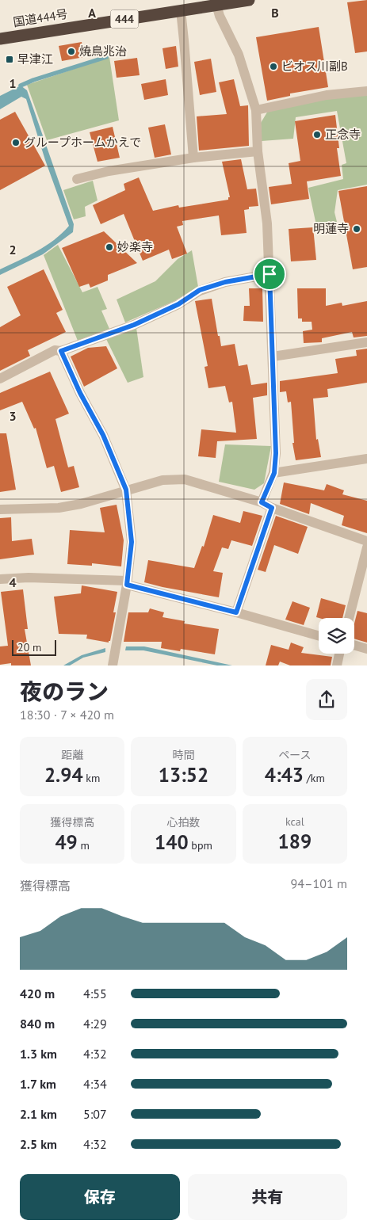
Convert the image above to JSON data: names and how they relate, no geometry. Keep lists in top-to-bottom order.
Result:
{
  "streets": {
    "highway": ["国道444号", "444"]
  },
  "places": {
    "other": [
      "焼鳥兆治",
      "ビオス川副B",
      "正念寺",
      "グループホームかえで",
      "明蓮寺",
      "妙楽寺"
    ],
    "transit": ["早津江"]
  },
  "scale_bar": "20 m",
  "page": {
    "scale": "20 m",
    "heading": ["夜のラン", "18:30 · 7 × 420 m"],
    "stats": [
      ["距離", "2.94 km"],
      ["時間", "13:52"],
      ["ペース", "4:43 /km"],
      ["獲得標高", "49 m"],
      ["心拍数", "140 bpm"],
      ["kcal", "189"]
    ],
    "chart": ["獲得標高", "94–101 m"],
    "list": [
      {
        "name": "420 m",
        "note": "4:55"
      },
      {
        "name": "840 m",
        "note": "4:29"
      },
      {
        "name": "1.3 km",
        "note": "4:32"
      },
      {
        "name": "1.7 km",
        "note": "4:34"
      },
      {
        "name": "2.1 km",
        "note": "5:07"
      },
      {
        "name": "2.5 km",
        "note": "4:32"
      }
    ],
    "buttons": ["保存", "共有"]
  },
  "grid": {
    "columns": ["A", "B"],
    "rows": [
      "1",
      "2",
      "3",
      "4"
    ]
  }
}
